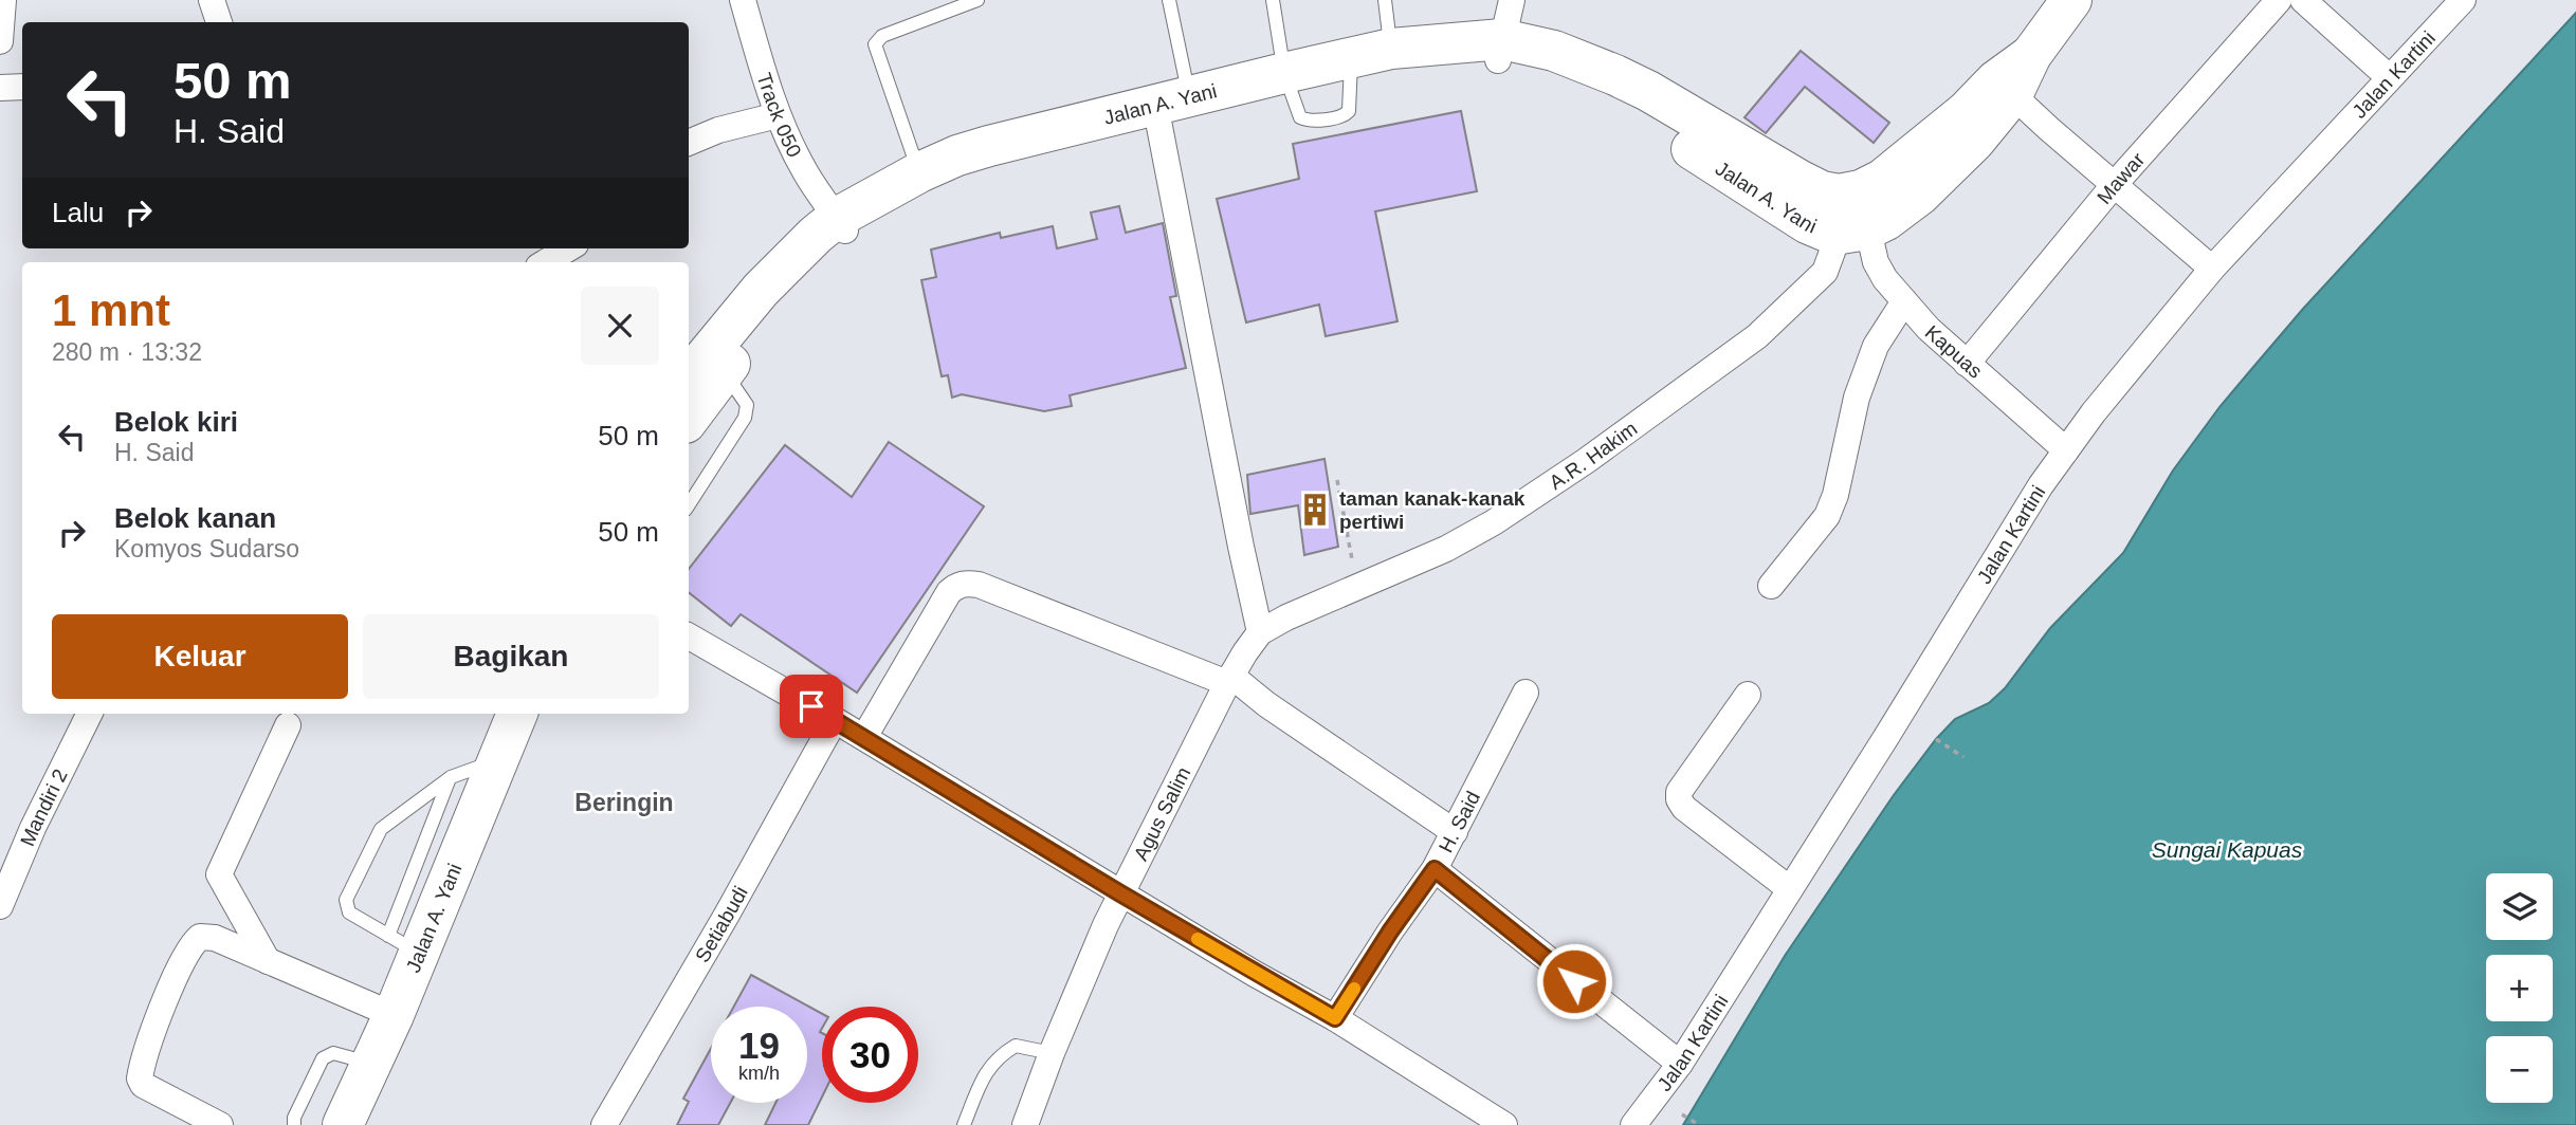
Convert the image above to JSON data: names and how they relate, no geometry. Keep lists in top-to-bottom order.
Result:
{
  "streets": {
    "highway": ["Jalan A. Yani"],
    "street": [
      "Jalan Kartini",
      "Track 050",
      "Mawar",
      "Kapuas",
      "A.R. Hakim",
      "Mandiri 2",
      "Agus Salim",
      "H. Said",
      "Setiabudi"
    ]
  },
  "crossings": [
    ["Jalan Kartini", "Kapuas"],
    ["Jalan A. Yani", "Track 050"],
    ["Jalan A. Yani", "Kapuas"],
    ["Jalan A. Yani", "A.R. Hakim"],
    ["Mawar", "Kapuas"],
    ["Kapuas", "A.R. Hakim"],
    ["A.R. Hakim", "Agus Salim"]
  ],
  "districts": ["Beringin"],
  "water": ["Sungai Kapuas"],
  "places": {
    "building": ["taman kanak-kanak pertiwi"]
  },
  "page": {
    "turn": ["50 m", "H. Said"],
    "then": "Lalu",
    "heading": ["1 mnt", "280 m · 13:32"],
    "list": [
      {
        "name": "Belok kiri",
        "note": "H. Said",
        "value": "50 m"
      },
      {
        "name": "Belok kanan",
        "note": "Komyos Sudarso",
        "value": "50 m"
      }
    ],
    "buttons": ["Keluar", "Bagikan"],
    "map_buttons": ["+", "−"],
    "speed": "19 km/h",
    "limit": "30"
  }
}
